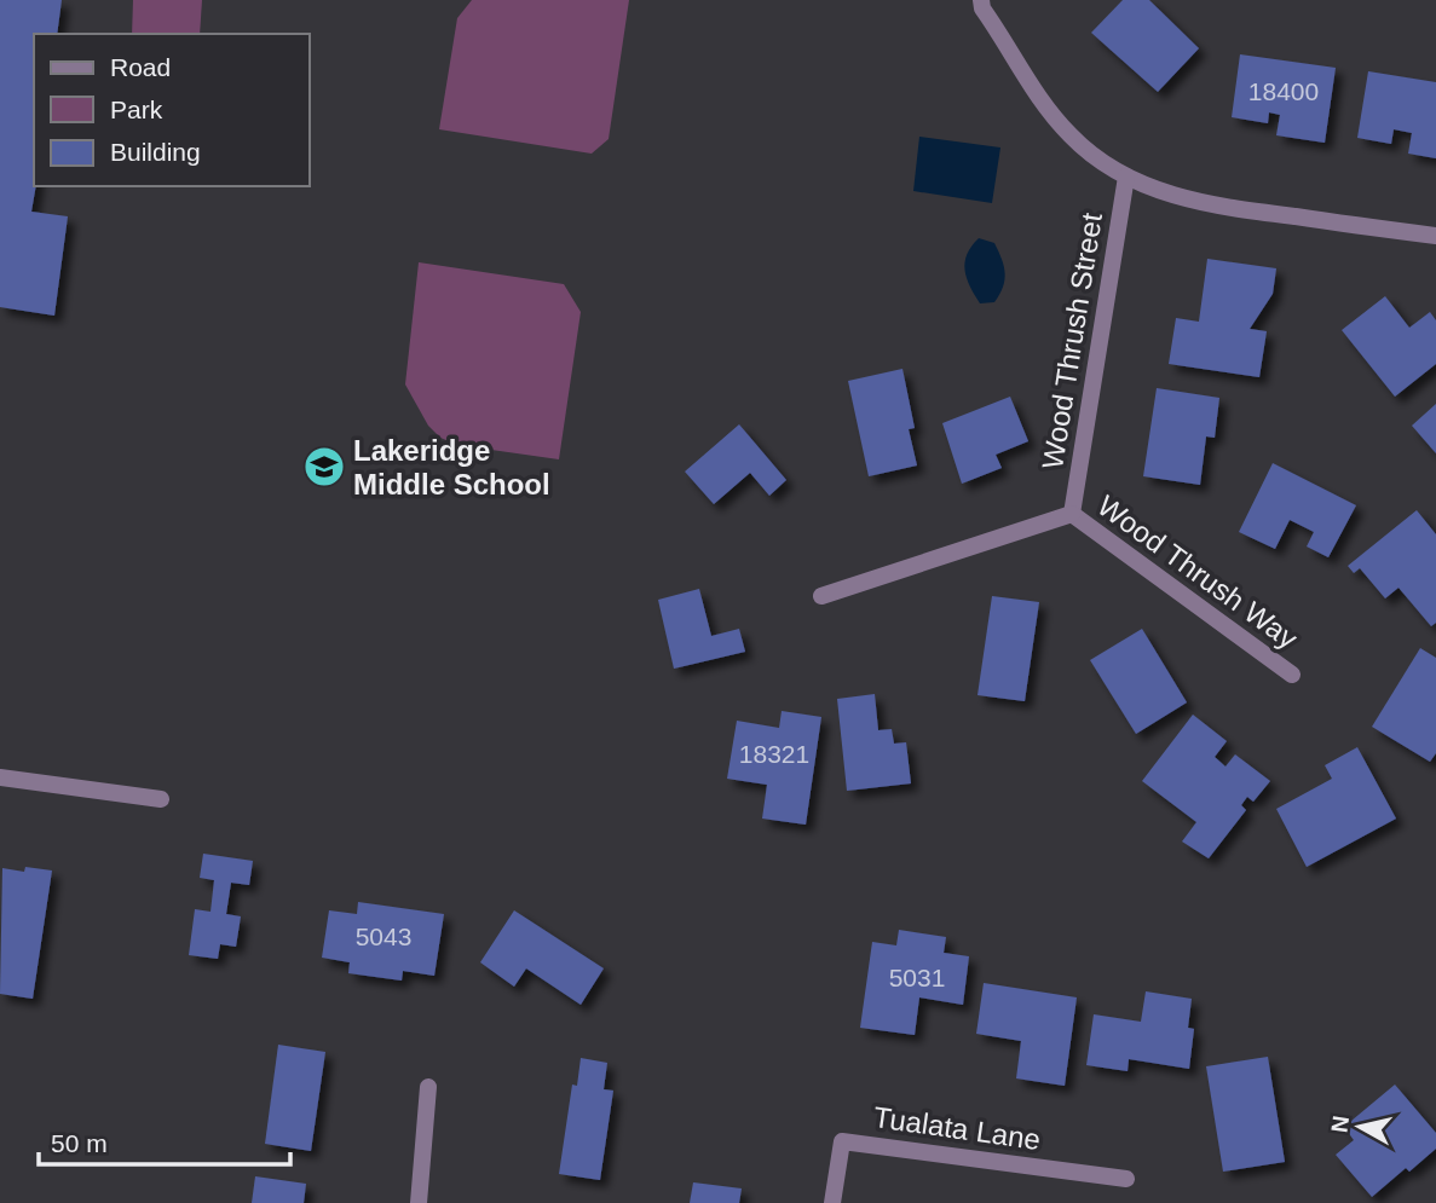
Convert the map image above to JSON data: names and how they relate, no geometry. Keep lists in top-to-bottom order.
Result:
{
  "streets": {
    "street": ["Wood Thrush Street", "Wood Thrush Way", "Tualata Lane"]
  },
  "crossings": [
    ["Wood Thrush Street", "Wood Thrush Way"]
  ],
  "places": {
    "school or university": ["Lakeridge Middle School"]
  },
  "house_numbers": [
    "18400",
    "18321",
    "5043",
    "5031"
  ],
  "legend": ["Road", "Park", "Building"],
  "scale_bar": "50 m",
  "north": "left"
}
